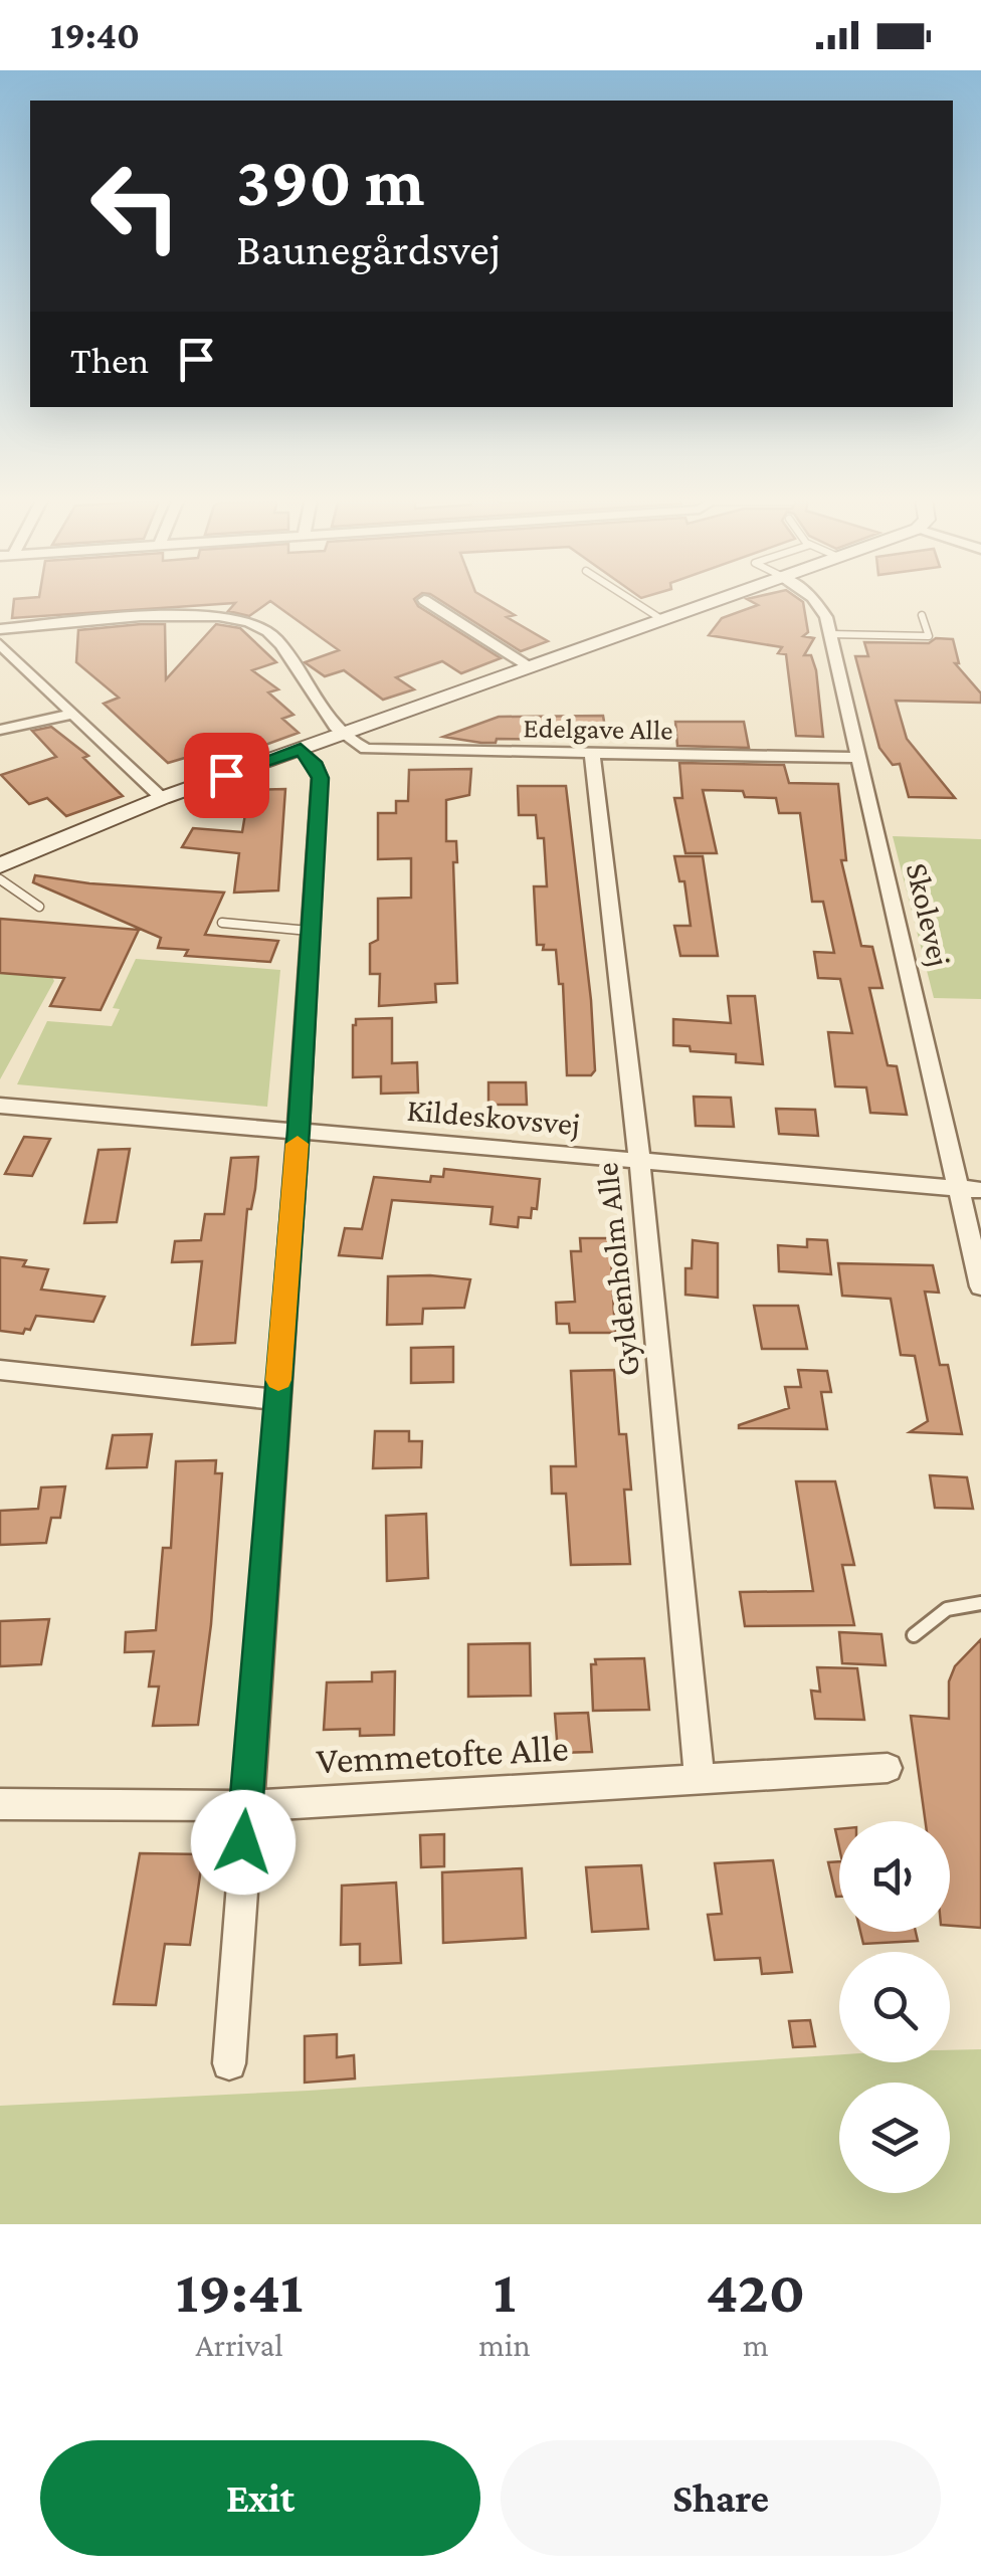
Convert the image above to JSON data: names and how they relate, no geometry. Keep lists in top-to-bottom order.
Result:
{
  "streets": {
    "street": [
      "Edelgave Alle",
      "Skolevej",
      "Kildeskovsvej",
      "Gyldenholm Alle",
      "Vemmetofte Alle"
    ]
  },
  "crossings": [
    ["Edelgave Alle", "Skolevej"],
    ["Edelgave Alle", "Gyldenholm Alle"],
    ["Skolevej", "Kildeskovsvej"],
    ["Kildeskovsvej", "Gyldenholm Alle"],
    ["Gyldenholm Alle", "Vemmetofte Alle"]
  ],
  "page": {
    "status": "19:40",
    "turn": ["390 m", "Baunegårdsvej"],
    "then": "Then",
    "eta": [
      "19:41",
      "Arrival",
      "1",
      "min",
      "420",
      "m"
    ],
    "buttons": ["Exit", "Share"]
  }
}
